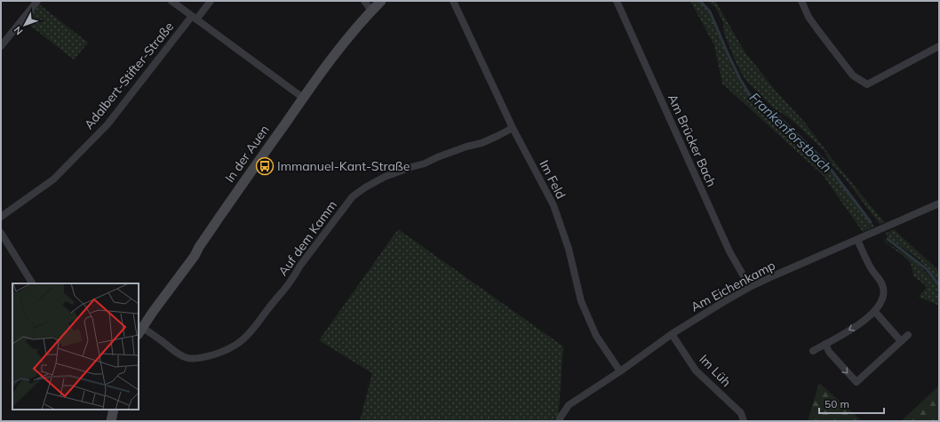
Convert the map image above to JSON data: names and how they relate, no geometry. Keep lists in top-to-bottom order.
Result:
{
  "streets": {
    "street": [
      "Adalbert-Stifter-Straße",
      "Am Brücker Bach",
      "In der Auen",
      "Im Feld",
      "Auf dem Kamm",
      "Am Eichenkamp",
      "Im Lüh"
    ]
  },
  "crossings": [
    ["Am Brücker Bach", "Am Eichenkamp"],
    ["In der Auen", "Auf dem Kamm"],
    ["Im Feld", "Auf dem Kamm"],
    ["Im Feld", "Am Eichenkamp"],
    ["Am Eichenkamp", "Im Lüh"]
  ],
  "water": ["Frankenforstbach"],
  "places": {
    "bus stop": ["Immanuel-Kant-Straße"]
  },
  "scale_bar": "50 m",
  "north": "bottom left"
}
